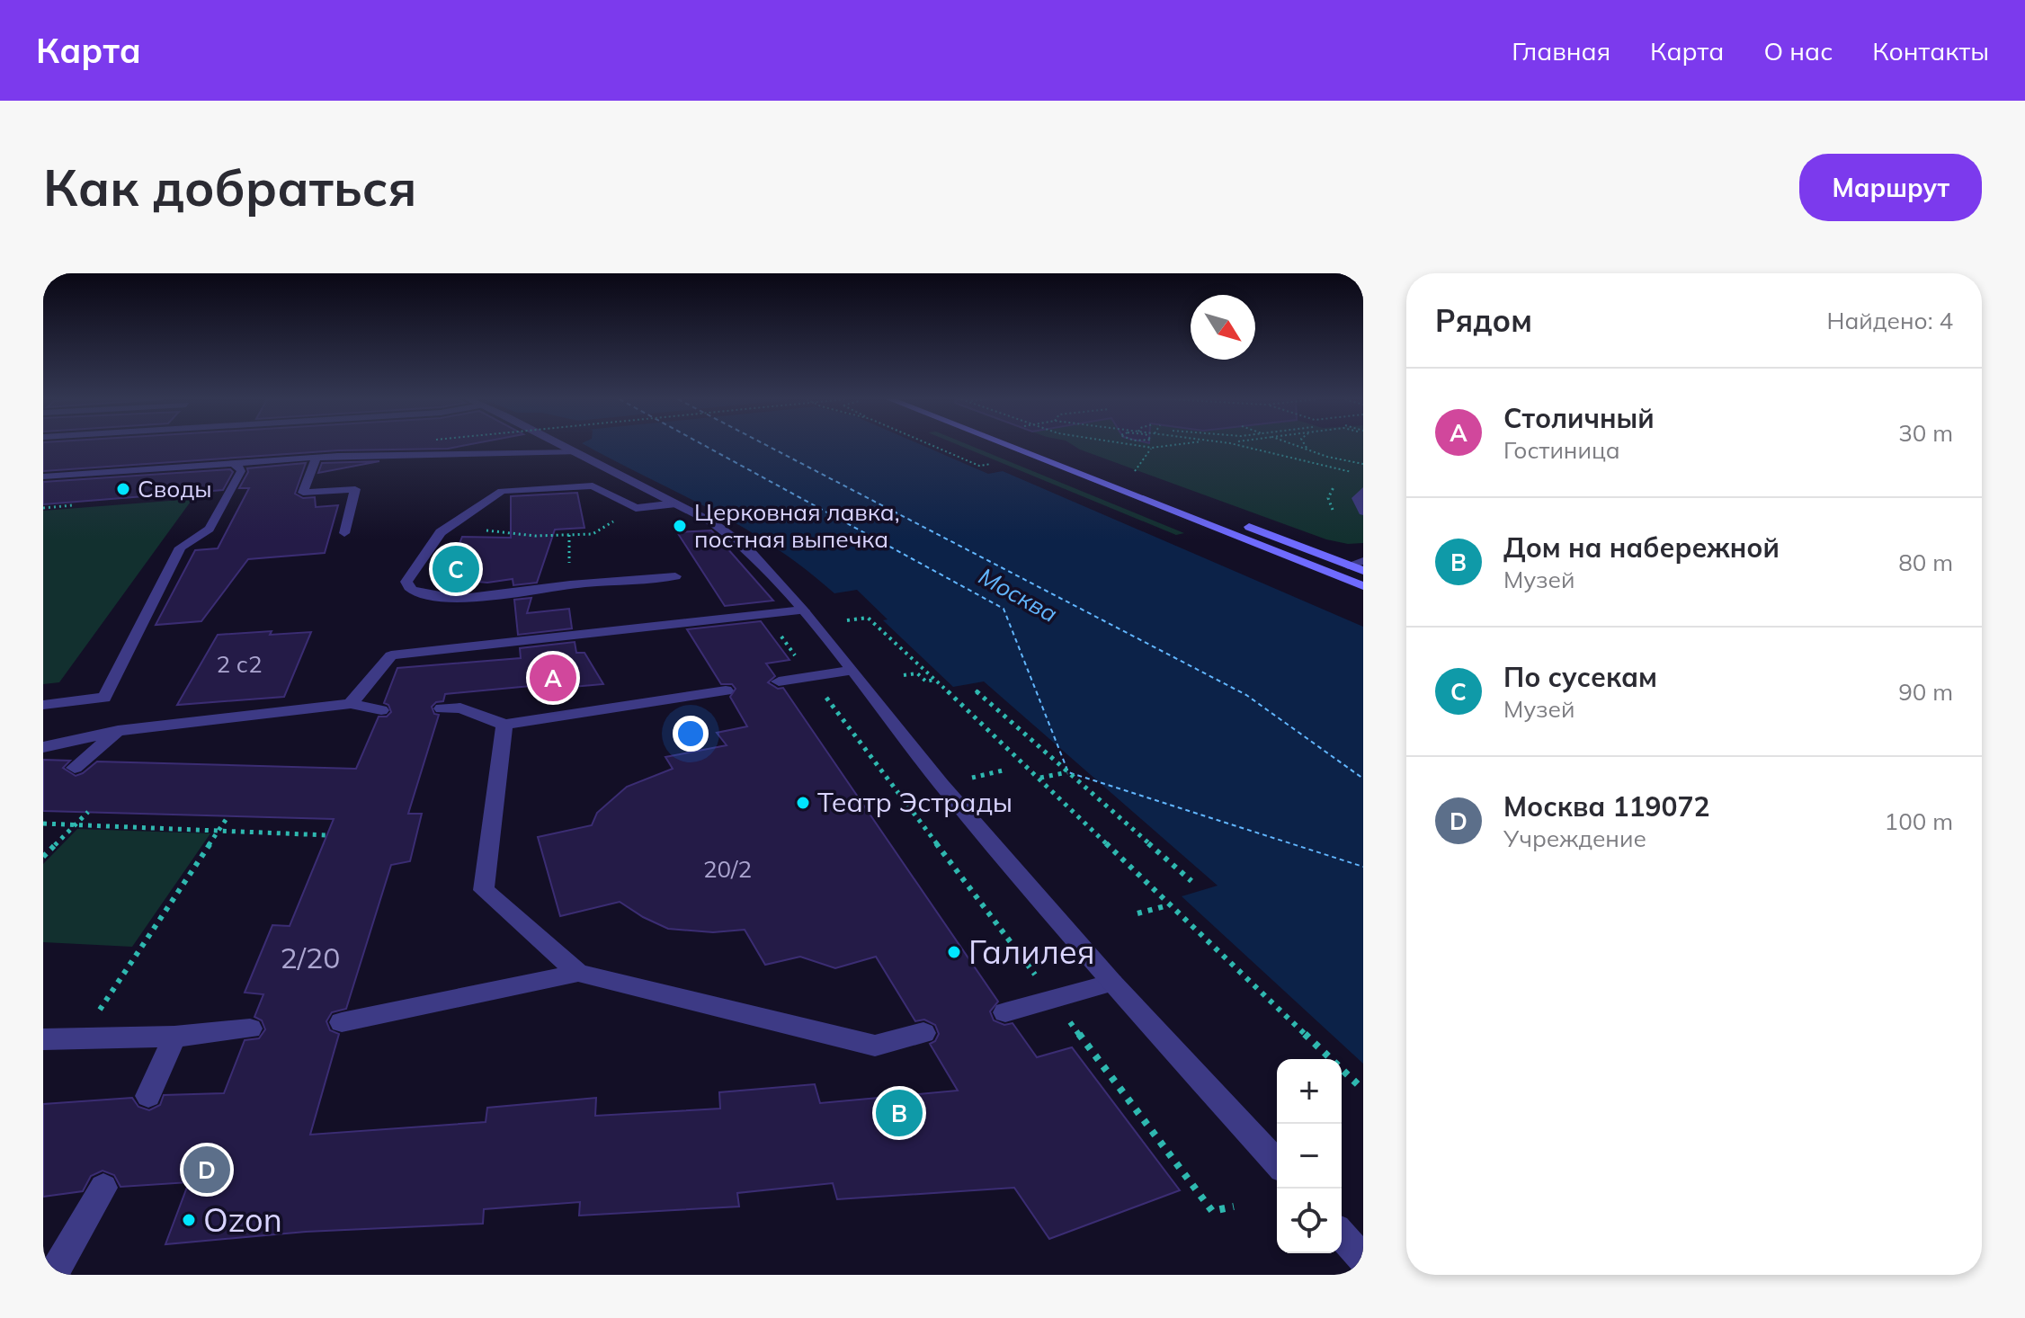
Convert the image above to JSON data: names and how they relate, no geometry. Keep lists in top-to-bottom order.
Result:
{
  "water": ["Москва"],
  "places": [
    "Своды",
    "Церковная лавка, постная выпечка",
    "Театр Эстрады",
    "Галилея",
    "Ozon"
  ],
  "house_numbers": ["2 с2", "20/2", "2/20"],
  "north": "bottom right",
  "page": {
    "header": "Карта",
    "nav": [
      "Главная",
      "Карта",
      "О нас",
      "Контакты"
    ],
    "buttons": "Маршрут",
    "title": "Как добраться",
    "heading": ["Рядом", "Найдено: 4"],
    "list": [
      {
        "mark": "A",
        "name": "Столичный",
        "note": "Гостиница",
        "value": "30 m"
      },
      {
        "mark": "B",
        "name": "Дом на набережной",
        "note": "Музей",
        "value": "80 m"
      },
      {
        "mark": "C",
        "name": "По сусекам",
        "note": "Музей",
        "value": "90 m"
      },
      {
        "mark": "D",
        "name": "Москва 119072",
        "note": "Учреждение",
        "value": "100 m"
      }
    ],
    "pins": [
      "C",
      "A",
      "B",
      "D"
    ],
    "map_buttons": ["+", "−"]
  }
}
